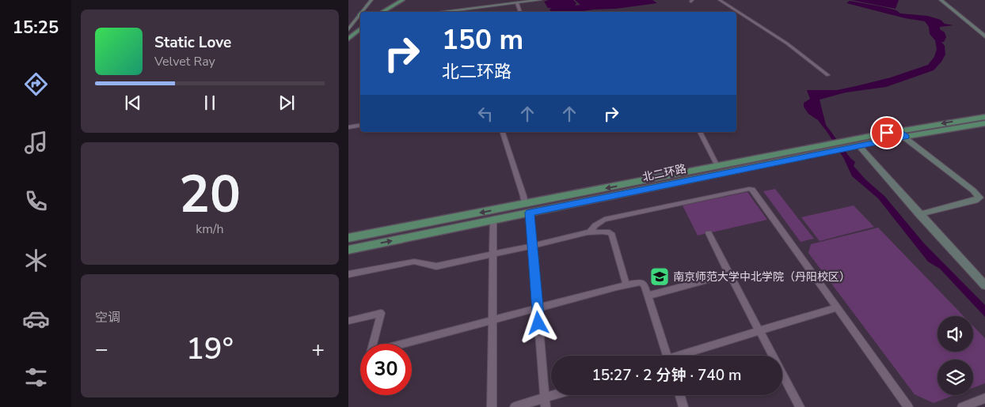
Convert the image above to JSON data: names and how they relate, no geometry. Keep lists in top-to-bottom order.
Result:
{
  "streets": {
    "main road": ["北二环路"]
  },
  "places": {
    "school or university": ["南京师范大学中北学院（丹阳校区）"]
  },
  "page": {
    "tabs": "15:25",
    "turn": ["150 m", "北二环路"],
    "song": ["Static Love", "Velvet Ray"],
    "tile": [
      ["20", "km/h"],
      "空调"
    ],
    "heat": ["−", "19°", "+"],
    "limit": "30",
    "trip": "15:27 · 2 分钟 · 740 m"
  }
}
